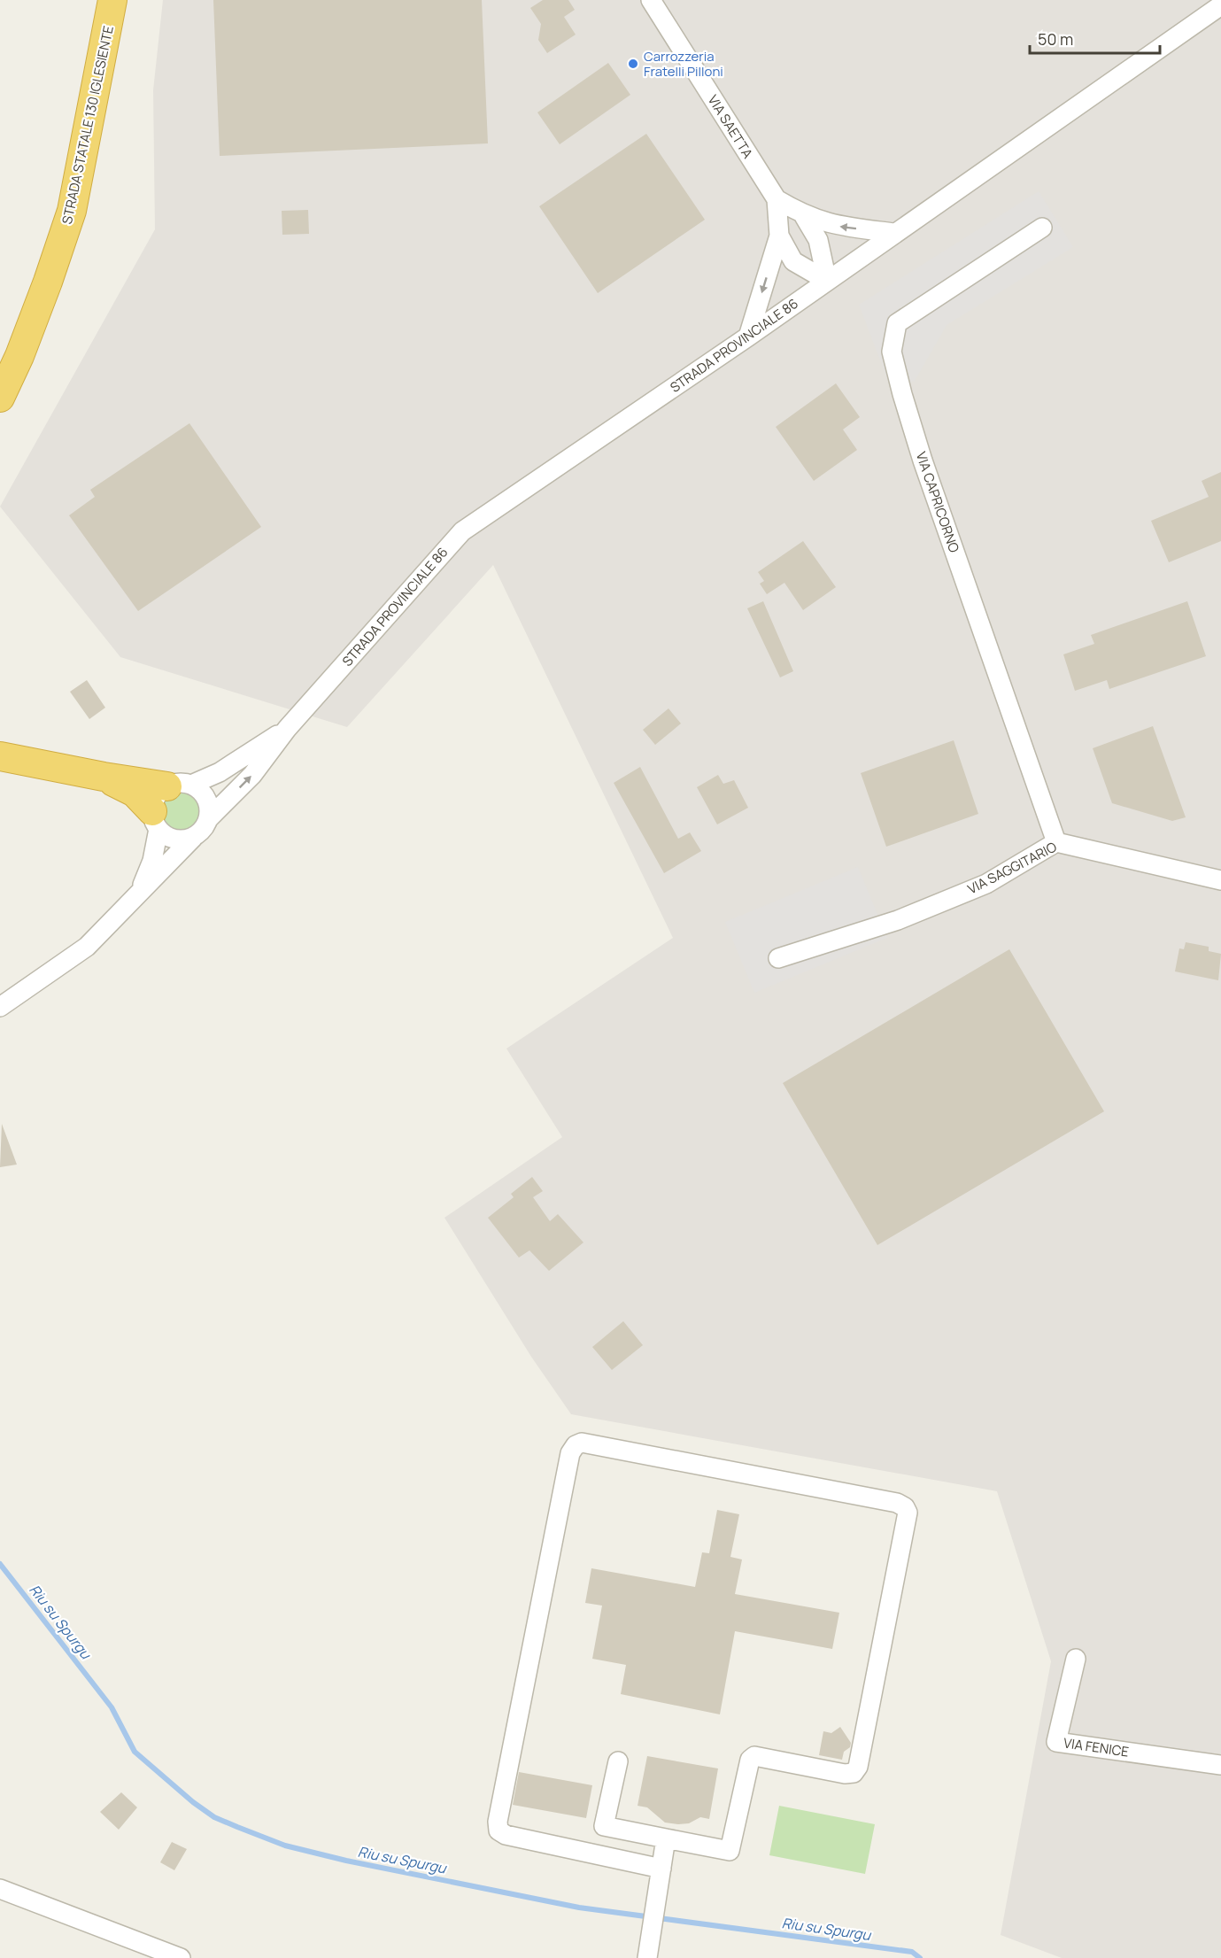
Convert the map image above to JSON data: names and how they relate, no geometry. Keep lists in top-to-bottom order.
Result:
{
  "streets": {
    "highway": ["STRADA STATALE 130 IGLESIENTE"],
    "street": [
      "VIA SAETTA",
      "STRADA PROVINCIALE 86",
      "VIA CAPRICORNO",
      "VIA SAGGITARIO",
      "VIA FENICE"
    ]
  },
  "crossings": [
    ["VIA SAETTA", "STRADA PROVINCIALE 86"],
    ["VIA CAPRICORNO", "VIA SAGGITARIO"]
  ],
  "water": ["Riu su Spurgu"],
  "places": ["Carrozzeria Fratelli Pilloni"],
  "scale_bar": "50 m"
}
